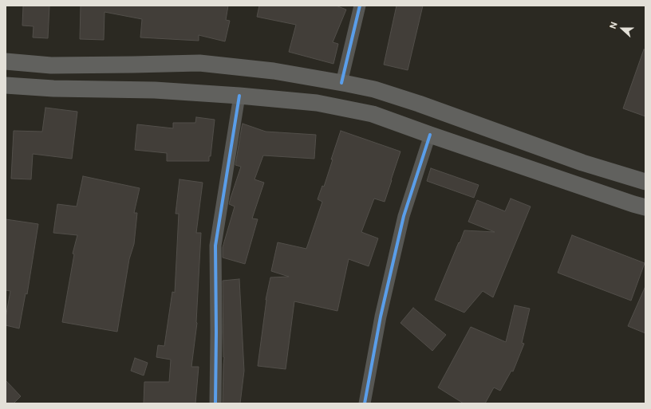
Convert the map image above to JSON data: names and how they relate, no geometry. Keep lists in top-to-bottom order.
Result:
{
  "north": "left"
}
